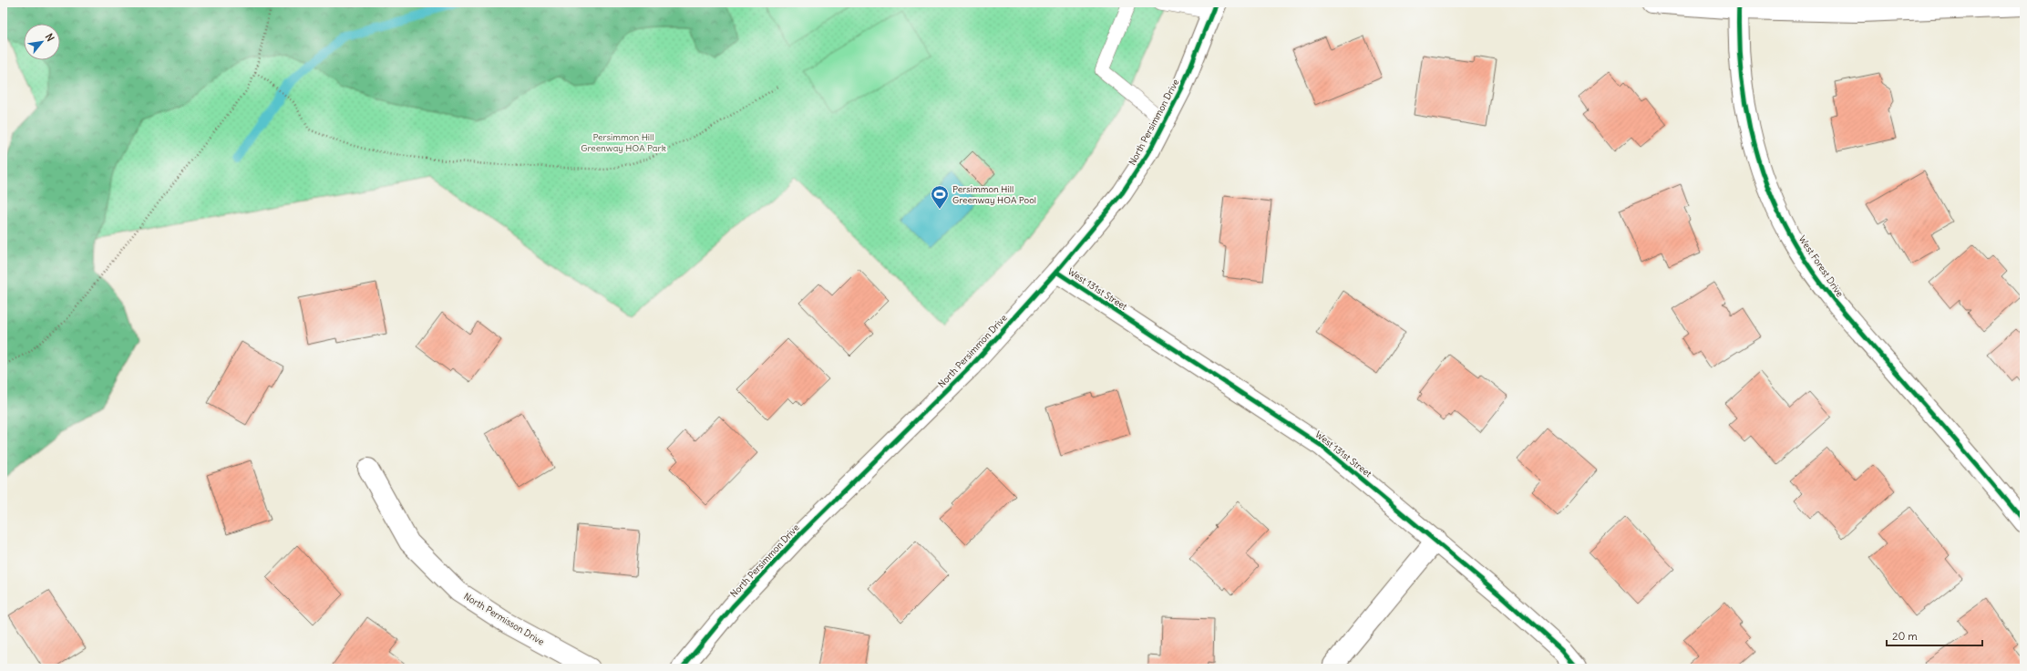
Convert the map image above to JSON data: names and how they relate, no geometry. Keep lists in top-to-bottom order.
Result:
{
  "streets": {
    "street": [
      "North Persimmon Drive",
      "West Forest Drive",
      "West 131st Street",
      "North Permisson Drive"
    ]
  },
  "crossings": [
    ["North Persimmon Drive", "West 131st Street"]
  ],
  "parks": ["Persimmon Hill Greenway HOA Park"],
  "places": {
    "sports": ["Persimmon Hill Greenway HOA Pool"]
  },
  "scale_bar": "20 m",
  "north": "top right"
}
